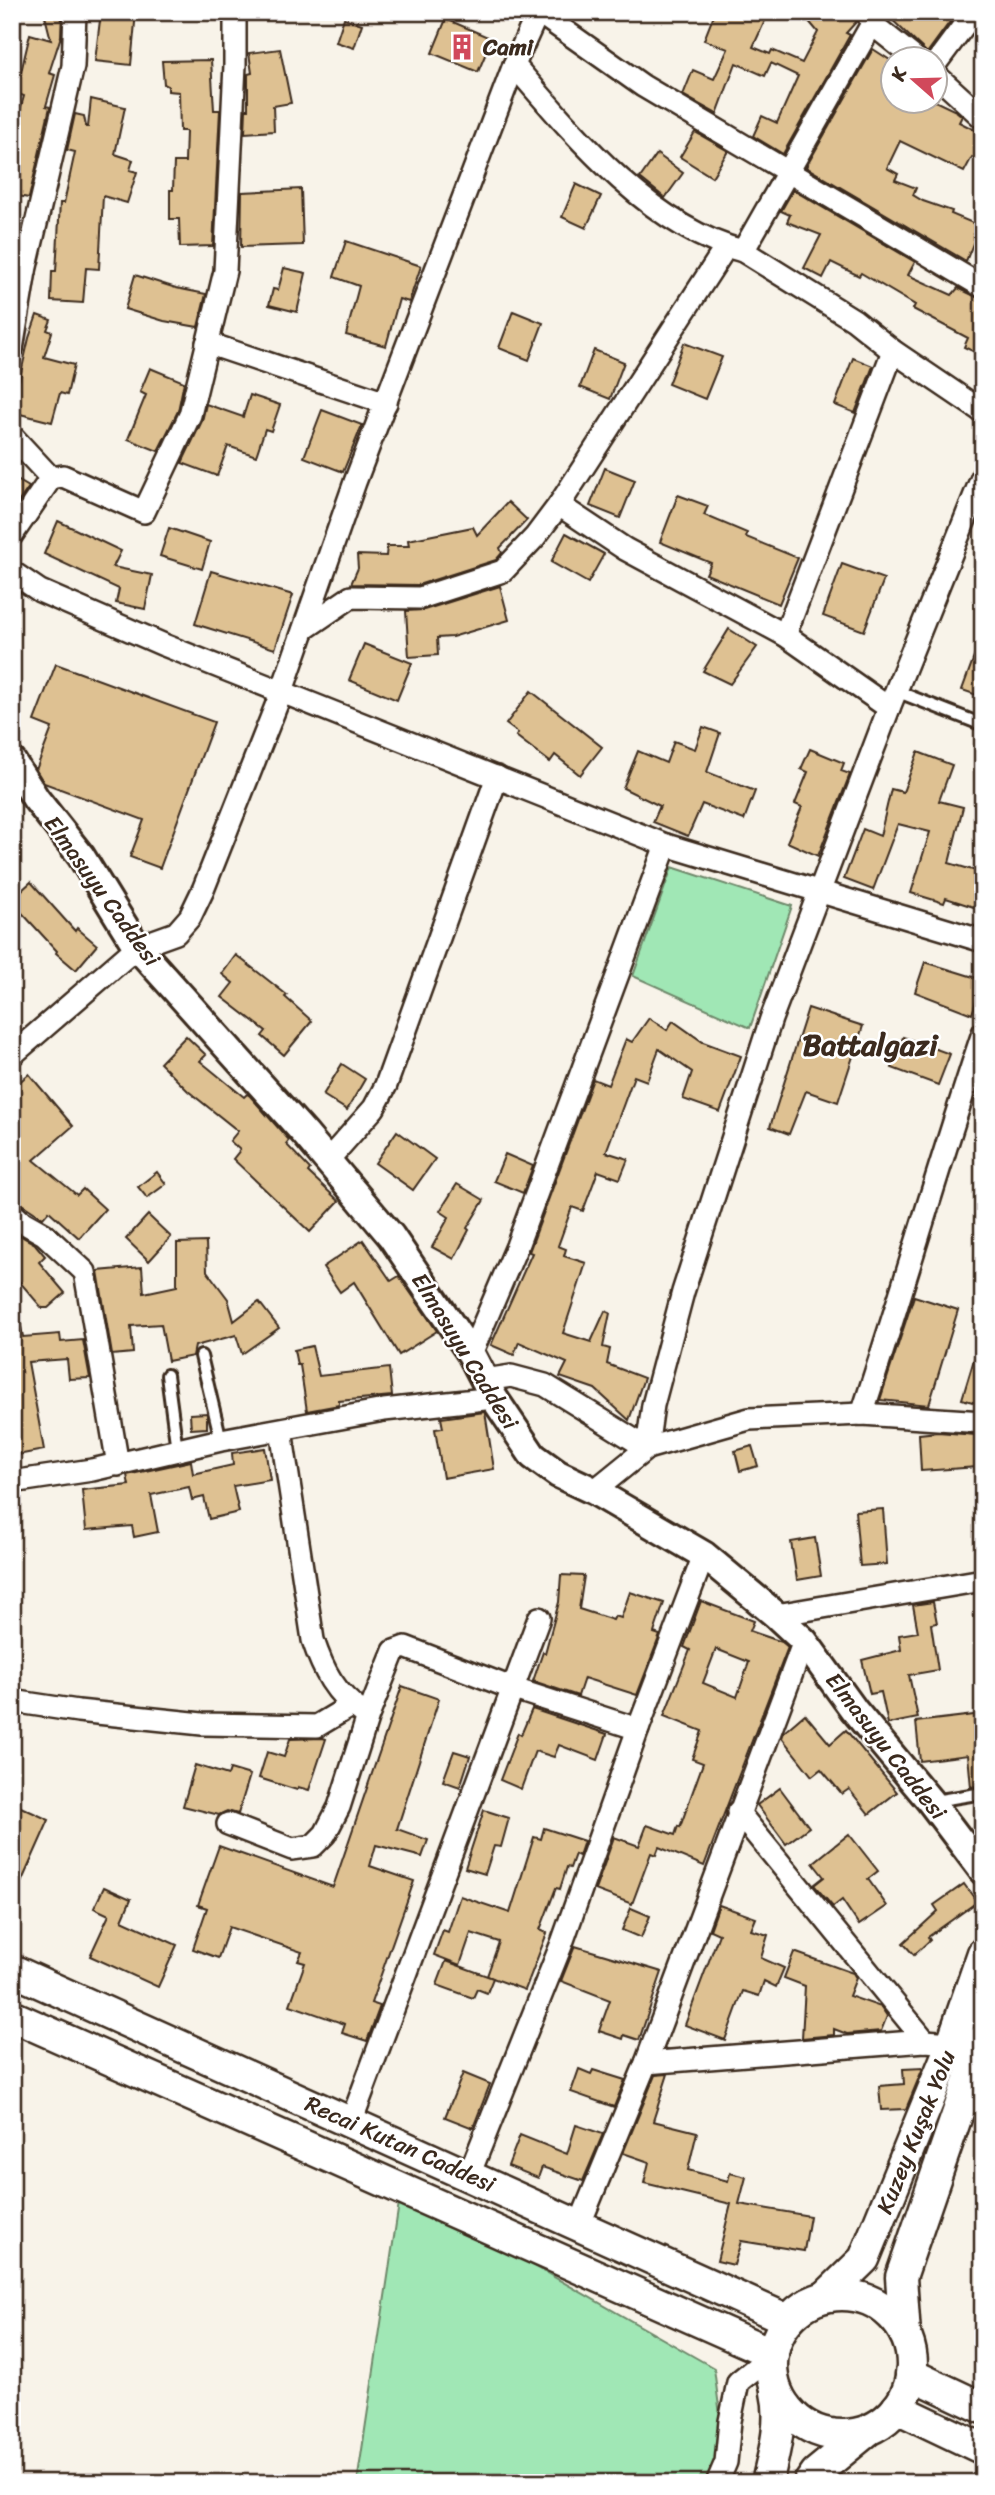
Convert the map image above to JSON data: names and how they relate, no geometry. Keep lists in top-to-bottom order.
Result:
{
  "streets": {
    "main road": ["Kuzey Kuşak Yolu", "Recai Kutan Caddesi"],
    "street": ["Elmasuyu Caddesi"]
  },
  "crossings": [
    ["Kuzey Kuşak Yolu", "Recai Kutan Caddesi"]
  ],
  "districts": ["Battalgazi"],
  "places": {
    "building": ["Cami"]
  },
  "north": "left"
}
